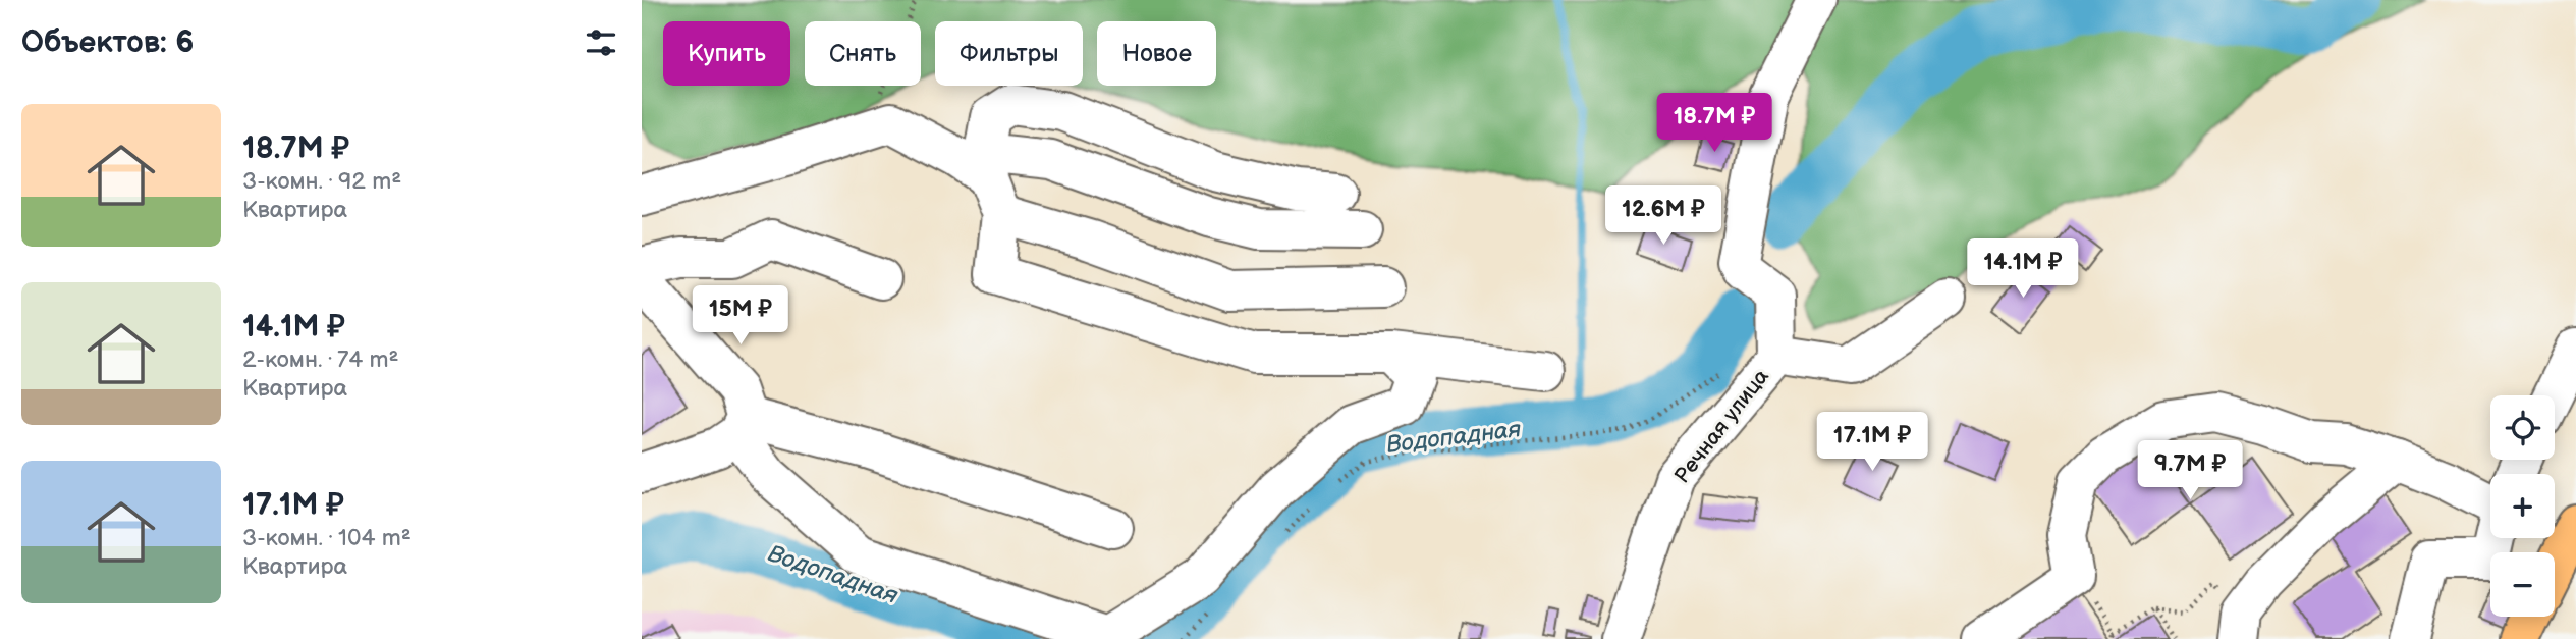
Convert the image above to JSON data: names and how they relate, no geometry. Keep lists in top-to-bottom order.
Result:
{
  "streets": {
    "street": ["Речная улица"]
  },
  "water": ["Водопадная"],
  "page": {
    "heading": "Объектов: 6",
    "chip": [
      "Купить",
      "Снять",
      "Фильтры",
      "Новое"
    ],
    "list": [
      {
        "name": "18.7M ₽",
        "note": "3-комн. · 92 m² · Квартира"
      },
      {
        "name": "14.1M ₽",
        "note": "2-комн. · 74 m² · Квартира"
      },
      {
        "name": "17.1M ₽",
        "note": "3-комн. · 104 m² · Квартира"
      }
    ],
    "price": [
      "18.7M ₽",
      "12.6M ₽",
      "14.1M ₽",
      "15M ₽",
      "17.1M ₽",
      "9.7M ₽"
    ],
    "map_buttons": ["+", "−"]
  }
}
